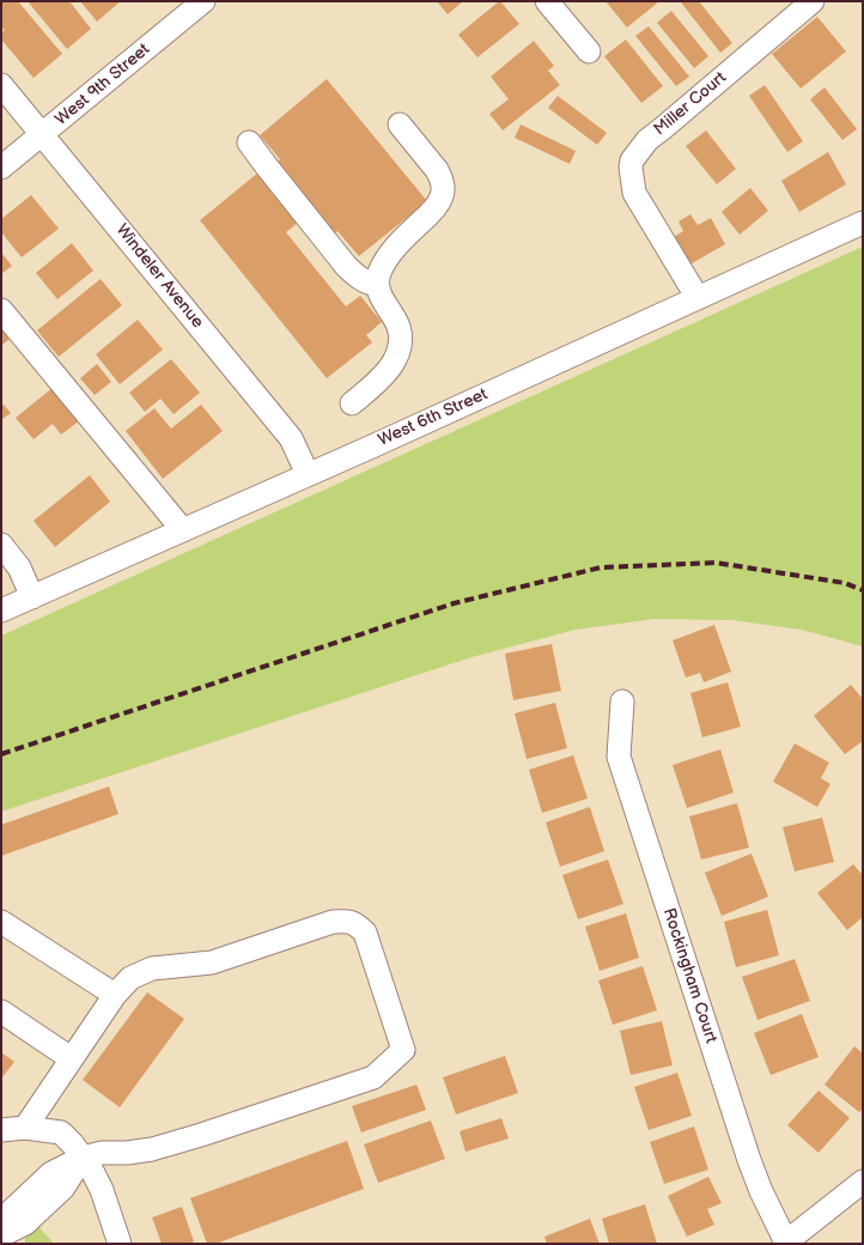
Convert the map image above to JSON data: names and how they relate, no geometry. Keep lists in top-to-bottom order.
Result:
{
  "streets": {
    "street": [
      "West 9th Street",
      "Miller Court",
      "Windeler Avenue",
      "West 6th Street",
      "Rockingham Court"
    ]
  },
  "crossings": [
    ["West 9th Street", "Windeler Avenue"],
    ["Miller Court", "West 6th Street"],
    ["Windeler Avenue", "West 6th Street"]
  ]
}
